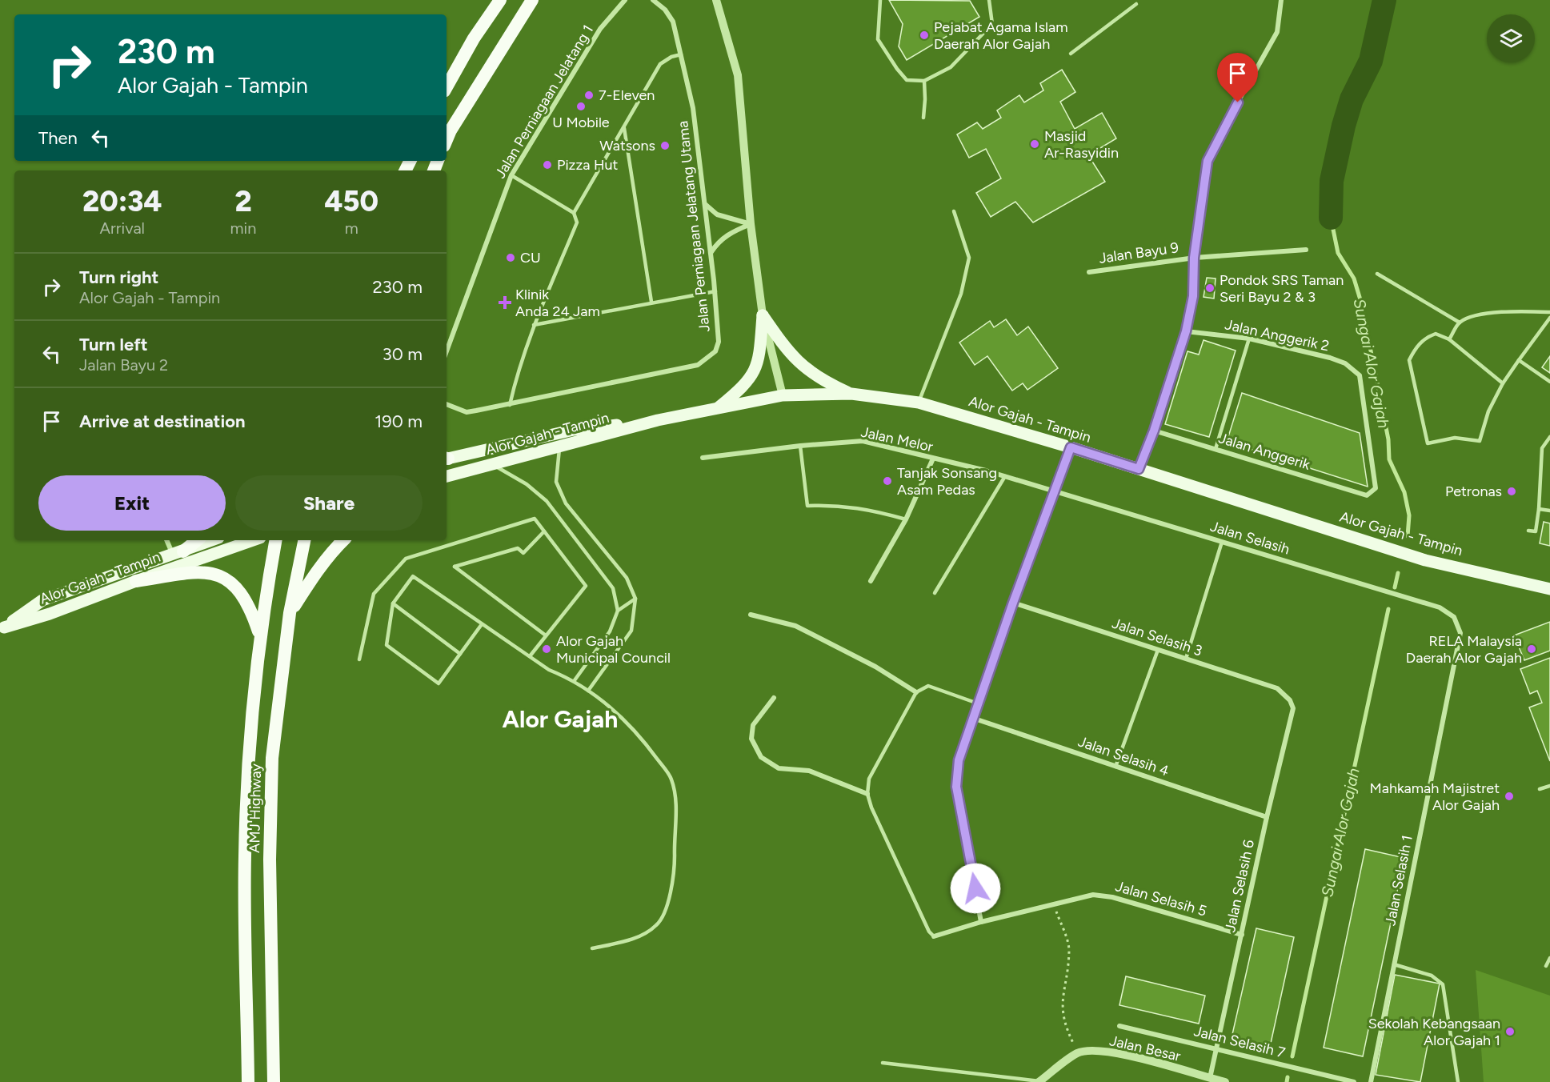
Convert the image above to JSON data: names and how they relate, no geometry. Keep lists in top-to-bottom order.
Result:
{
  "streets": {
    "highway": ["AMJ Highway"],
    "main road": ["Alor Gajah - Tampin"],
    "street": [
      "Jalan Perniagaan Jelatang 1",
      "Jalan Perniagaan Jelatang Utama",
      "Jalan Bayu 9",
      "Jalan Anggerik 2",
      "Jalan Melor",
      "Jalan Anggerik",
      "Jalan Selasih",
      "Jalan Selasih 3",
      "Jalan Selasih 4",
      "Jalan Selasih 1",
      "Jalan Selasih 6",
      "Jalan Selasih 5",
      "Jalan Selasih 7",
      "Jalan Besar"
    ]
  },
  "crossings": [
    ["Jalan Anggerik 2", "Jalan Anggerik"],
    ["Jalan Melor", "Jalan Selasih"],
    ["Jalan Selasih", "Jalan Selasih 1"],
    ["Jalan Selasih 3", "Jalan Selasih 6"],
    ["Jalan Selasih 4", "Jalan Selasih 6"],
    ["Jalan Selasih 6", "Jalan Selasih 5"],
    ["Jalan Selasih 6", "Jalan Selasih 7"],
    ["Jalan Selasih 6", "Jalan Besar"]
  ],
  "districts": ["Alor Gajah"],
  "water": ["Sungai Alor Gajah"],
  "places": {
    "other": [
      "Pejabat Agama Islam Daerah Alor Gajah",
      "7-Eleven",
      "U Mobile",
      "Masjid Ar-Rasyidin",
      "Watsons",
      "Pizza Hut",
      "CU",
      "Pondok SRS Taman Seri Bayu 2 & 3",
      "Tanjak Sonsang Asam Pedas",
      "Petronas",
      "Alor Gajah Municipal Council",
      "RELA Malaysia Daerah Alor Gajah",
      "Mahkamah Majistret Alor Gajah",
      "Sekolah Kebangsaan Alor Gajah 1"
    ],
    "health": ["Klinik Anda 24 Jam"]
  },
  "page": {
    "turn": ["230 m", "Alor Gajah - Tampin"],
    "then": "Then",
    "eta": [
      "20:34",
      "Arrival",
      "2",
      "min",
      "450",
      "m"
    ],
    "list": [
      {
        "name": "Turn right",
        "note": "Alor Gajah - Tampin",
        "value": "230 m"
      },
      {
        "name": "Turn left",
        "note": "Jalan Bayu 2",
        "value": "30 m"
      },
      {
        "name": "Arrive at destination",
        "value": "190 m"
      }
    ],
    "buttons": ["Exit", "Share"]
  }
}
